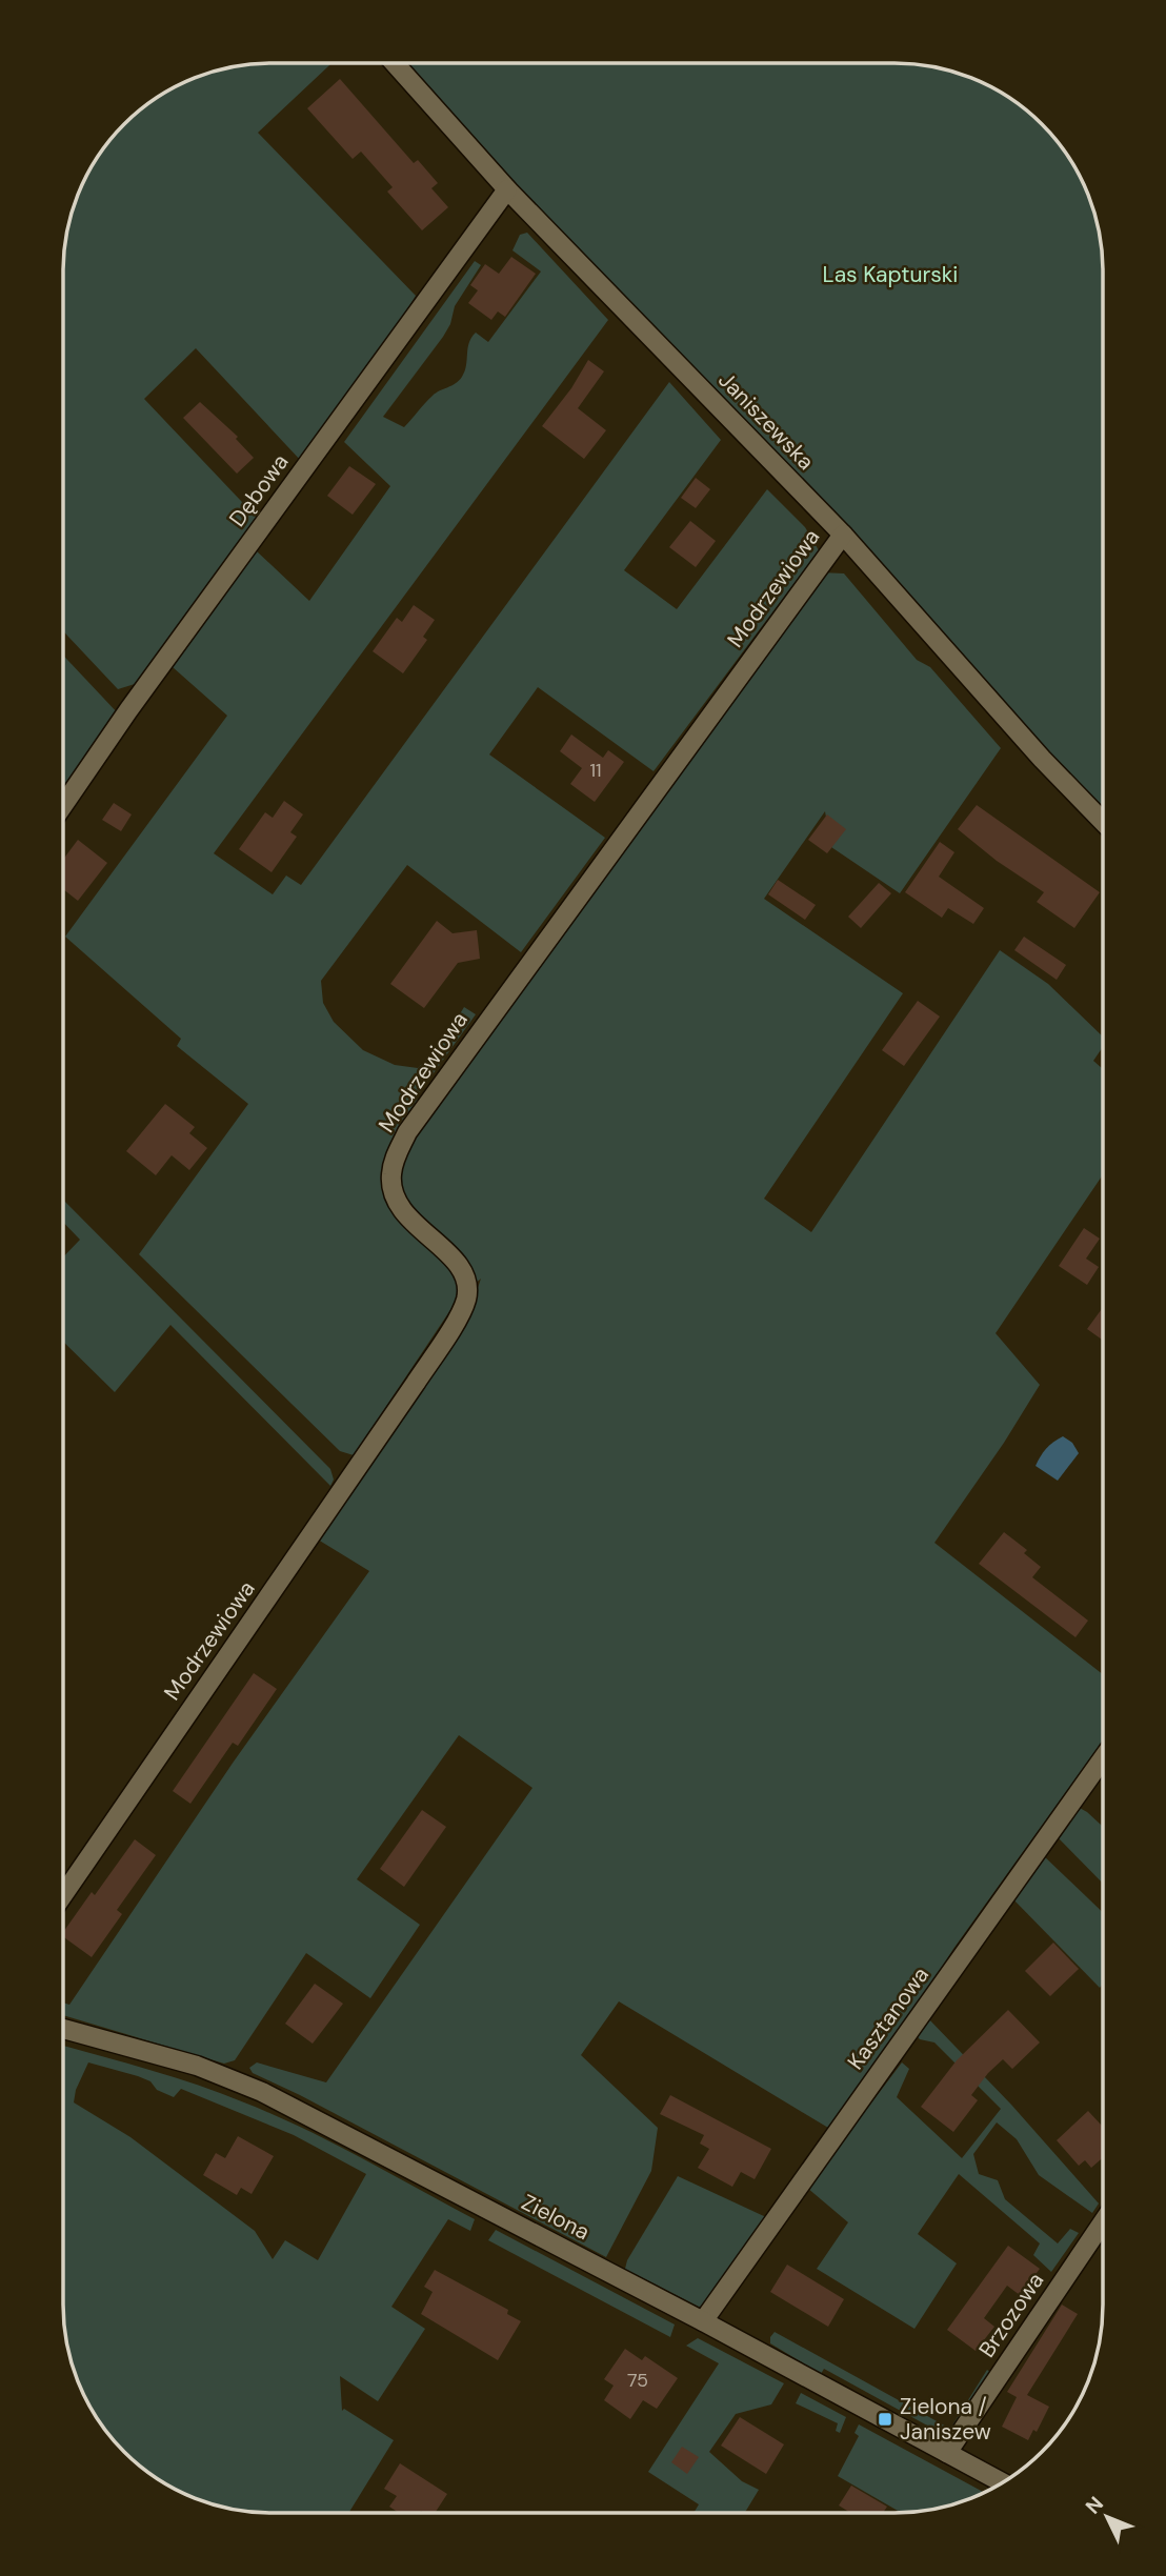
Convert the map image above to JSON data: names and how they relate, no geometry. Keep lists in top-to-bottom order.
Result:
{
  "streets": {
    "street": [
      "Janiszewska",
      "Dębowa",
      "Modrzewiowa",
      "Kasztanowa",
      "Zielona",
      "Brzozowa"
    ]
  },
  "crossings": [
    ["Janiszewska", "Dębowa"],
    ["Janiszewska", "Modrzewiowa"],
    ["Kasztanowa", "Zielona"],
    ["Zielona", "Brzozowa"]
  ],
  "parks": ["Las Kapturski"],
  "places": {
    "transit": ["Zielona / Janiszew"]
  },
  "house_numbers": ["11", "75"],
  "north": "top left"
}
